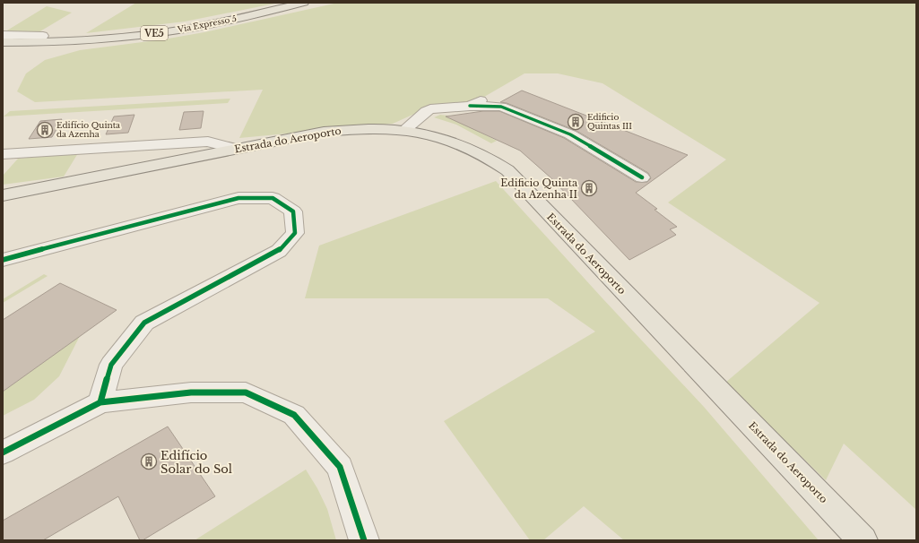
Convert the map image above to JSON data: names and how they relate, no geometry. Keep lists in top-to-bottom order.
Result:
{
  "streets": {
    "main road": ["Via Expresso 5", "VE5", "Estrada do Aeroporto"]
  },
  "places": {
    "building": [
      "Edificio Quintas III",
      "Edifício Quinta da Azenha",
      "Edificio Quinta da Azenha II",
      "Edifício Solar do Sol"
    ]
  }
}
